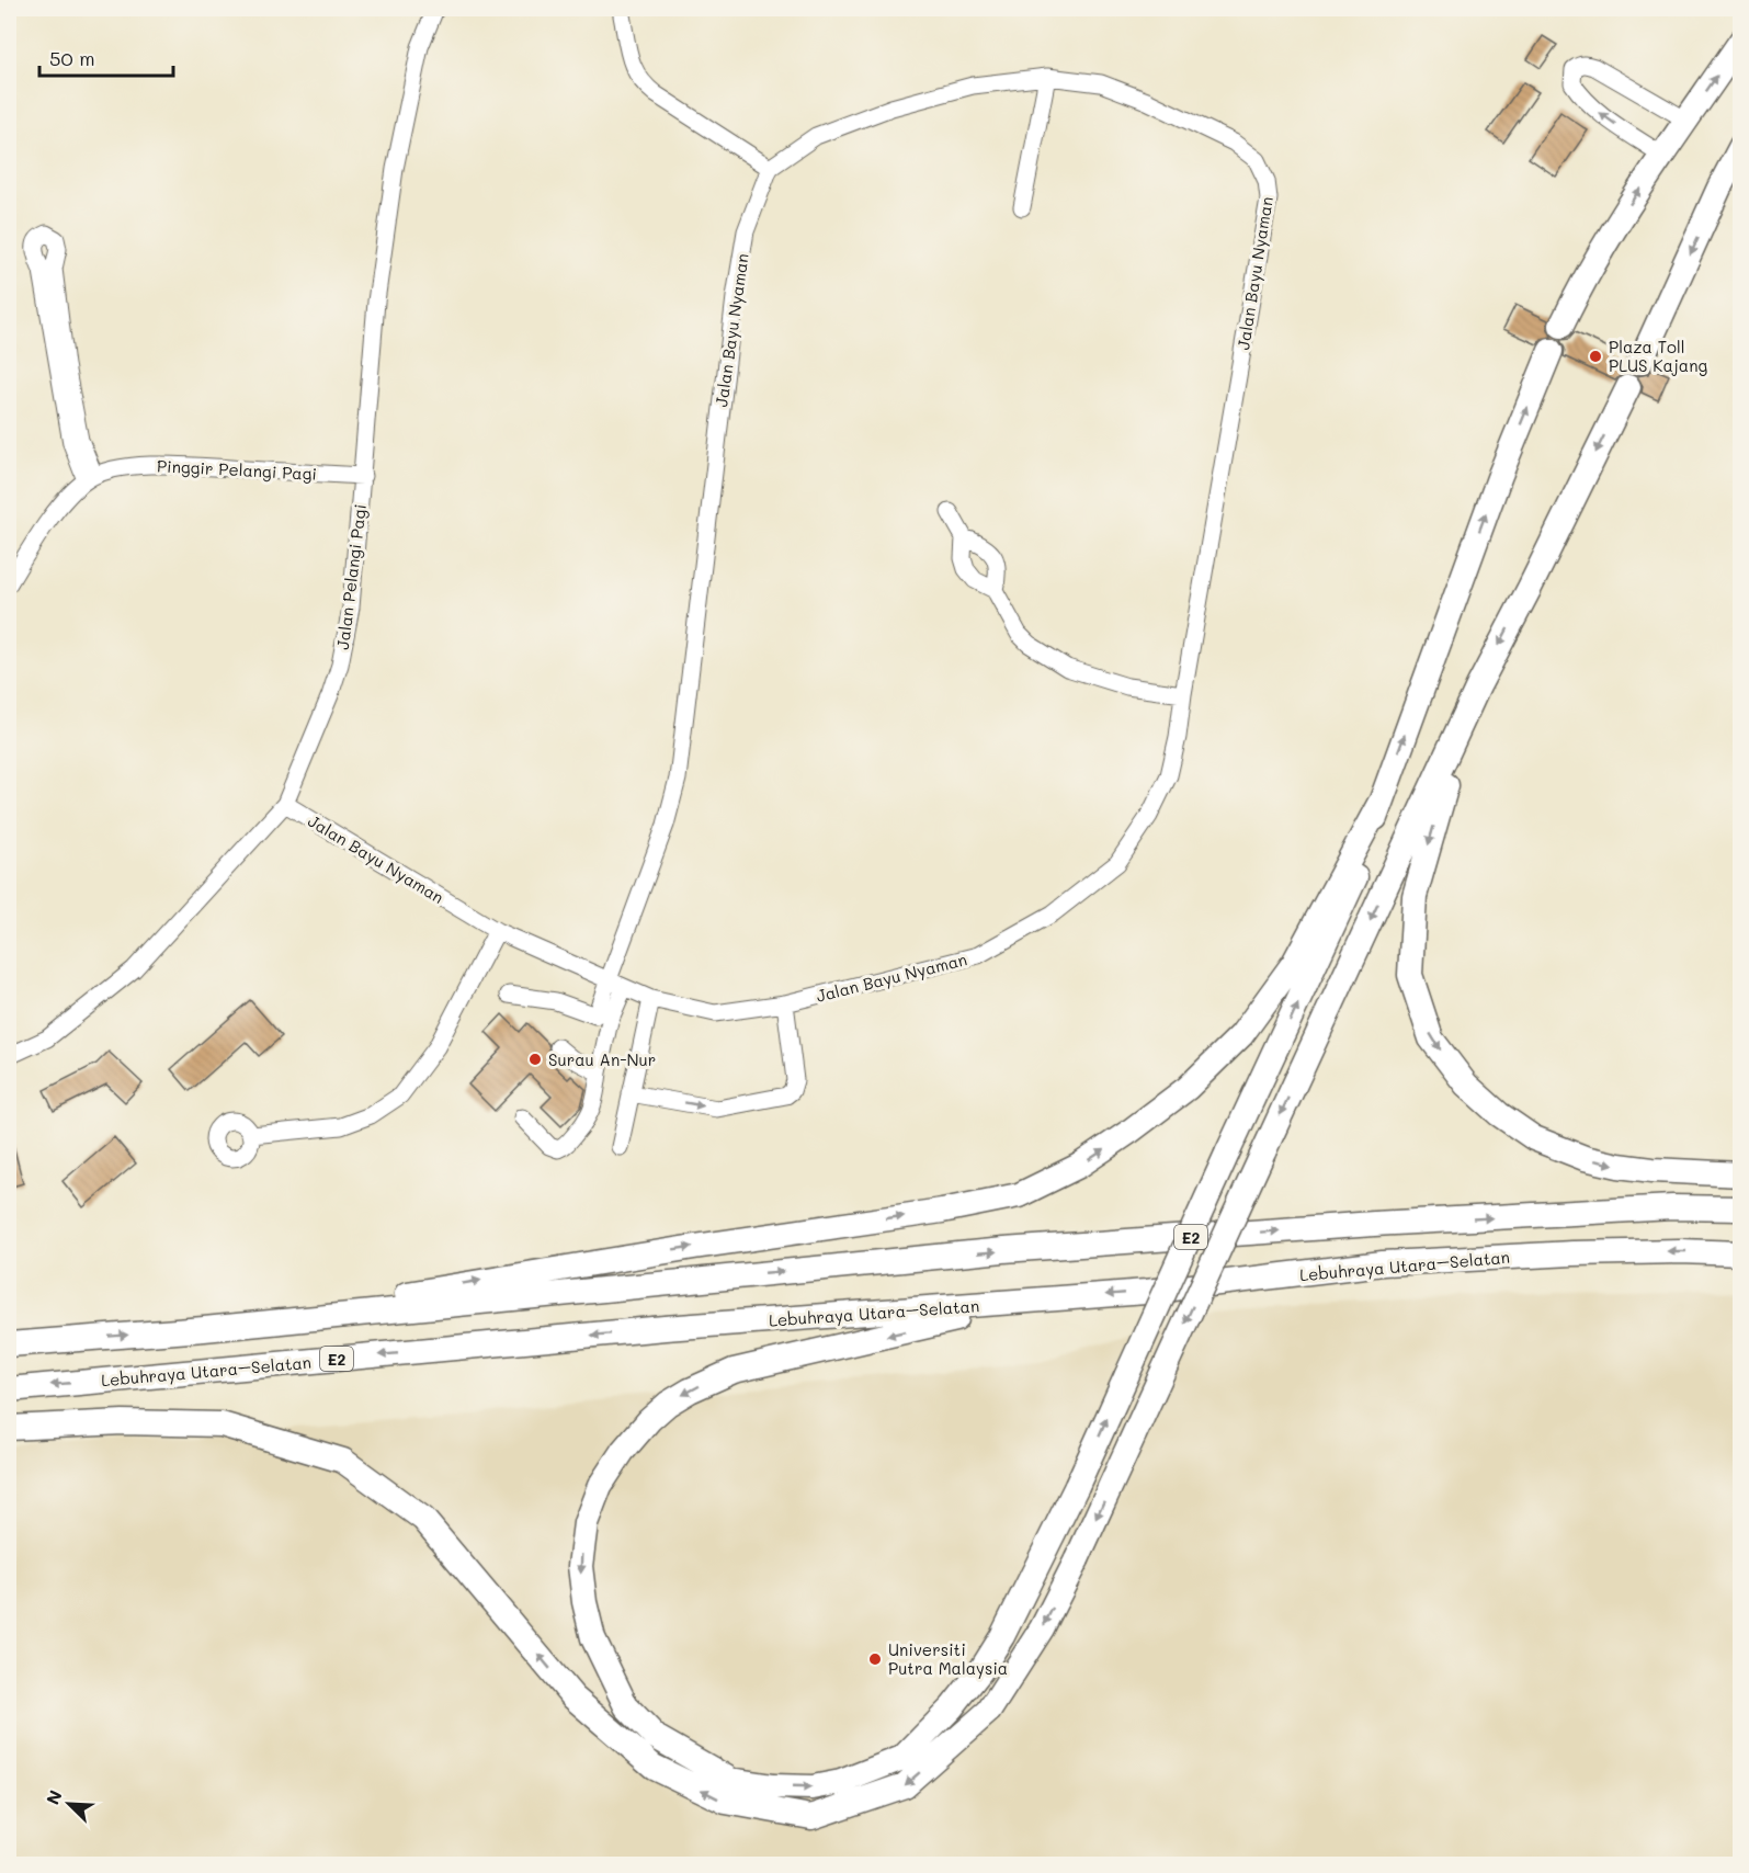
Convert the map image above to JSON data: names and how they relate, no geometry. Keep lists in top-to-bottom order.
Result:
{
  "streets": {
    "highway": ["E2", "Lebuhraya Utara–Selatan"],
    "street": ["Jalan Bayu Nyaman", "Pinggir Pelangi Pagi", "Jalan Pelangi Pagi"]
  },
  "crossings": [
    ["Jalan Bayu Nyaman", "Jalan Pelangi Pagi"],
    ["Pinggir Pelangi Pagi", "Jalan Pelangi Pagi"]
  ],
  "places": ["Plaza Toll PLUS Kajang", "Surau An-Nur", "Universiti Putra Malaysia"],
  "scale_bar": "50 m",
  "north": "top left"
}
